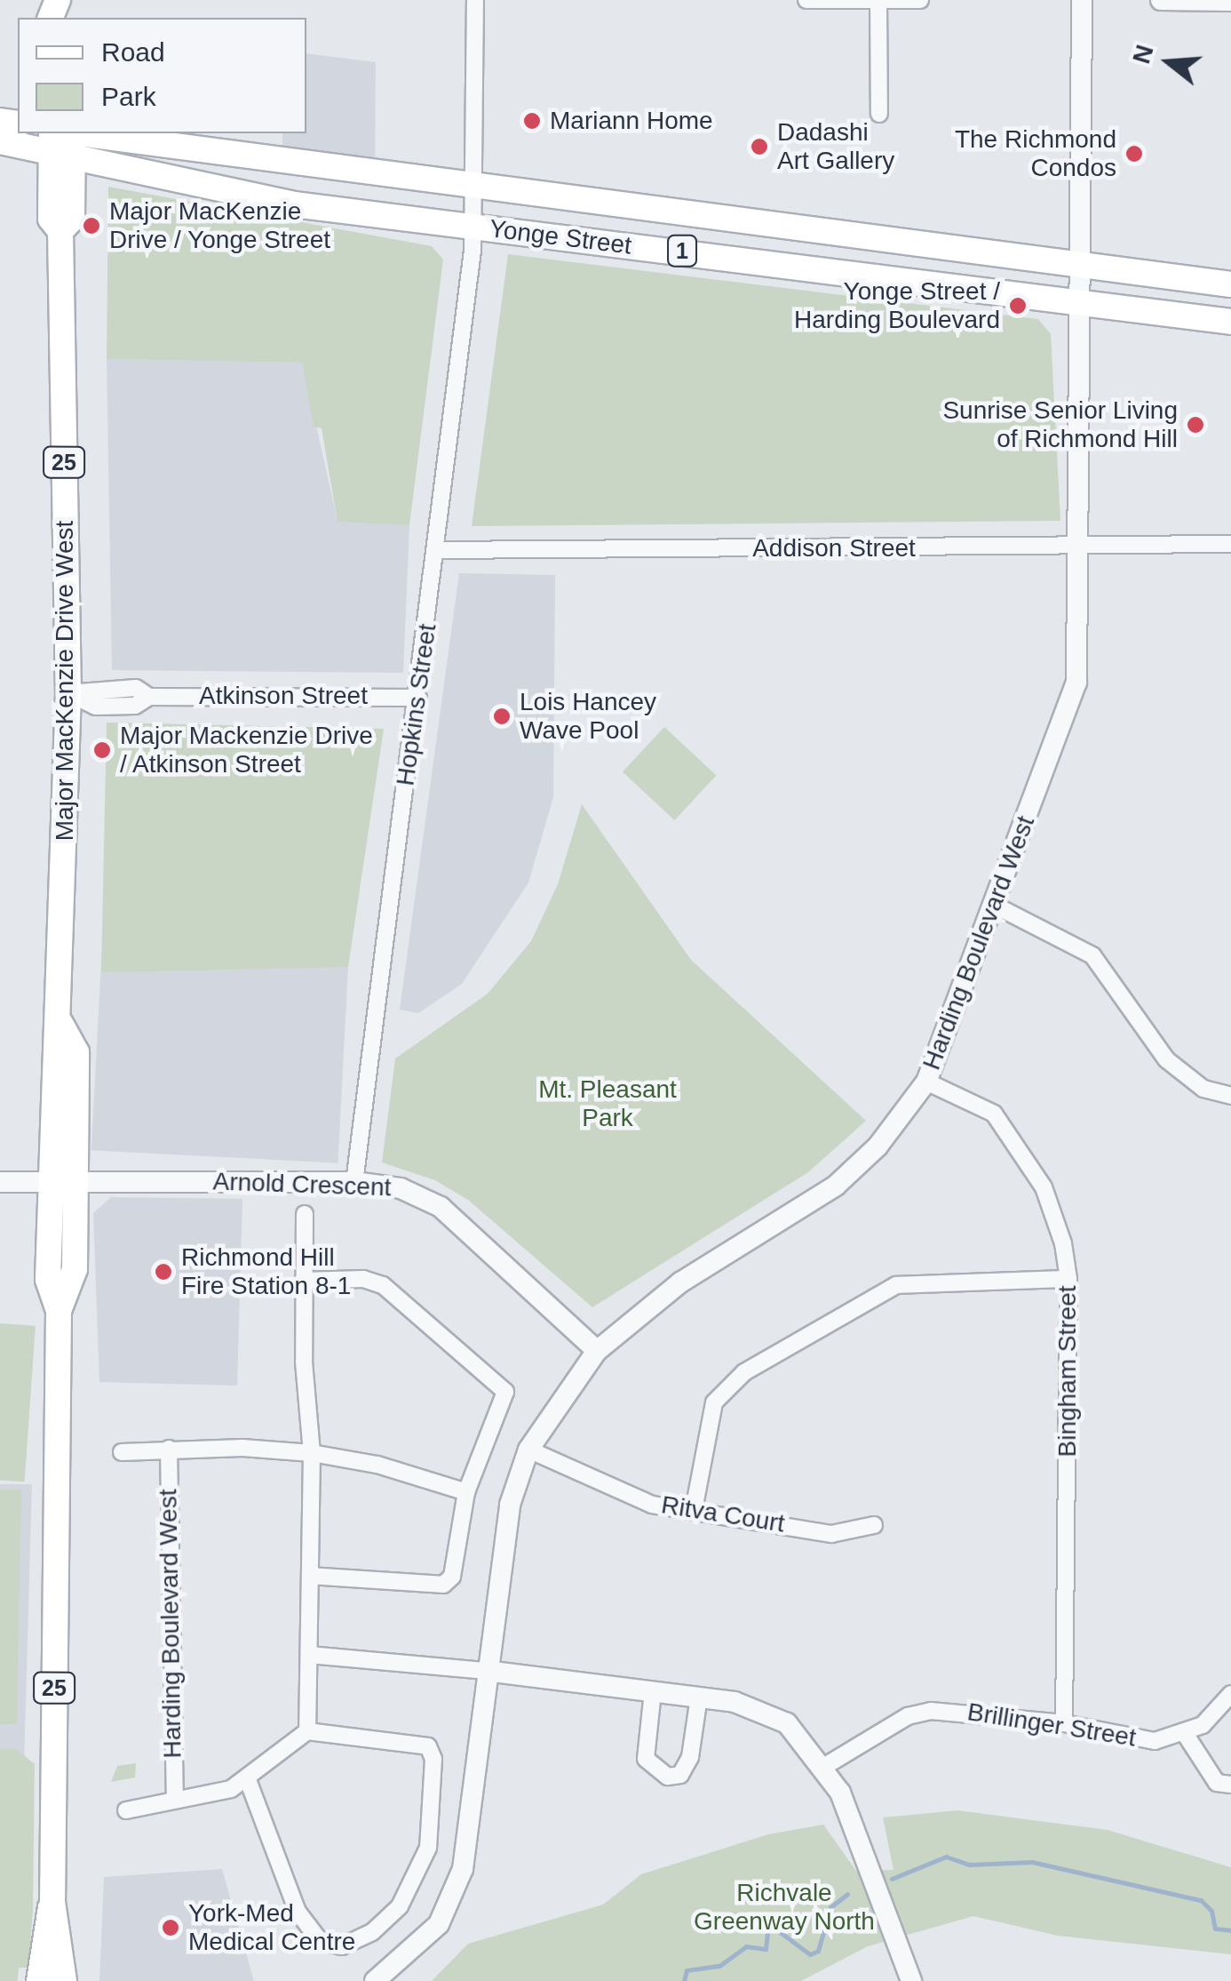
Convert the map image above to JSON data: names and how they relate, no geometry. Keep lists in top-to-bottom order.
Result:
{
  "streets": {
    "main road": [
      "Yonge Street",
      "1",
      "25",
      "Major MacKenzie Drive West"
    ],
    "street": [
      "Addison Street",
      "Atkinson Street",
      "Hopkins Street",
      "Harding Boulevard West",
      "Arnold Crescent",
      "Bingham Street",
      "Ritva Court",
      "Brillinger Street"
    ]
  },
  "crossings": [
    ["Yonge Street", "Major MacKenzie Drive West"],
    ["Yonge Street", "Hopkins Street"],
    ["Yonge Street", "Harding Boulevard West"],
    ["Addison Street", "Hopkins Street"],
    ["Addison Street", "Harding Boulevard West"],
    ["Major MacKenzie Drive West", "Atkinson Street"],
    ["Major MacKenzie Drive West", "Arnold Crescent"],
    ["Atkinson Street", "Hopkins Street"],
    ["Hopkins Street", "Arnold Crescent"],
    ["Harding Boulevard West", "Arnold Crescent"],
    ["Harding Boulevard West", "Bingham Street"],
    ["Harding Boulevard West", "Ritva Court"],
    ["Bingham Street", "Brillinger Street"]
  ],
  "parks": ["Mt. Pleasant Park", "Richvale Greenway North"],
  "places": [
    "Mariann Home",
    "Dadashi Art Gallery",
    "The Richmond Condos",
    "Major MacKenzie Drive / Yonge Street",
    "Yonge Street / Harding Boulevard",
    "Sunrise Senior Living of Richmond Hill",
    "Lois Hancey Wave Pool",
    "Major Mackenzie Drive / Atkinson Street",
    "Richmond Hill Fire Station 8-1",
    "York-Med Medical Centre"
  ],
  "legend": ["Road", "Park"],
  "north": "left"
}
